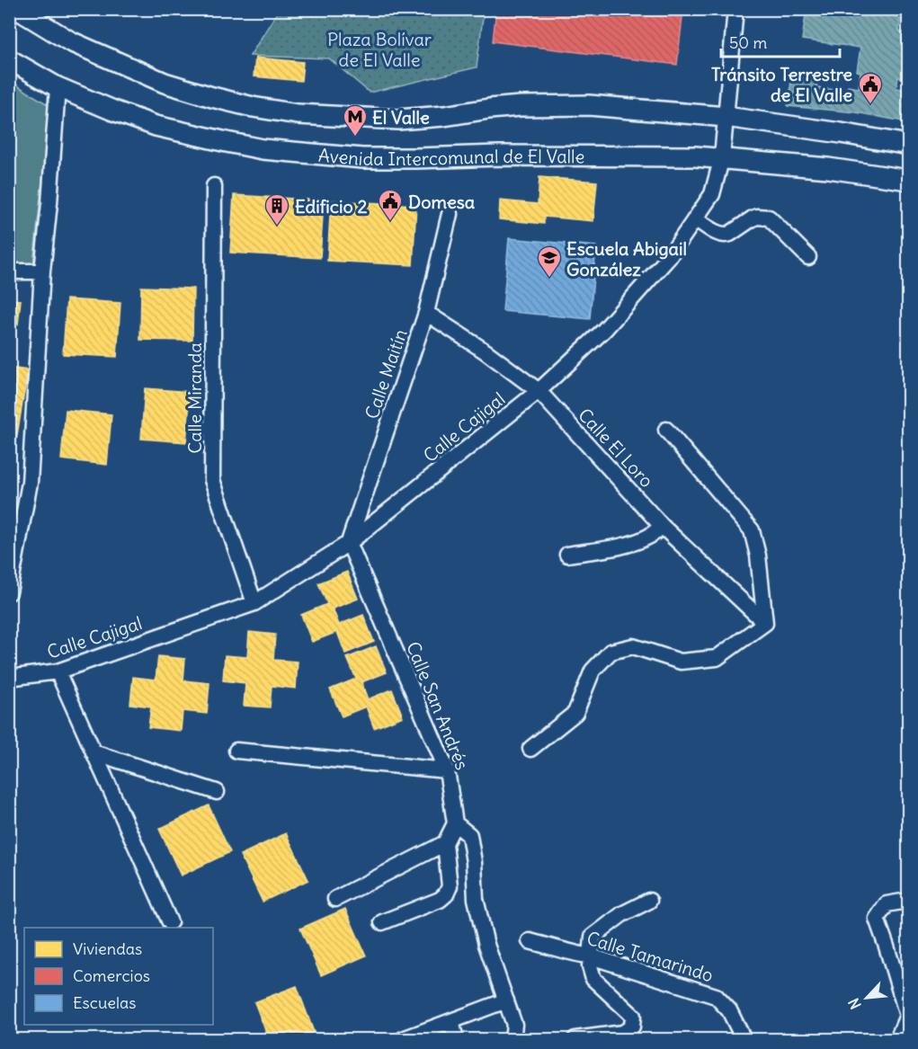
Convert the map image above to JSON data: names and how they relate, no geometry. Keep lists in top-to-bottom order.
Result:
{
  "streets": {
    "main road": ["Avenida Intercomunal de El Valle"],
    "street": [
      "Calle Maitín",
      "Calle Miranda",
      "Calle Cajigal",
      "Calle El Loro",
      "Calle San Andrés",
      "Calle Tamarindo"
    ]
  },
  "crossings": [
    ["Avenida Intercomunal de El Valle", "Calle Cajigal"],
    ["Calle Maitín", "Calle Cajigal"],
    ["Calle Maitín", "Calle El Loro"],
    ["Calle Maitín", "Calle San Andrés"],
    ["Calle Miranda", "Calle Cajigal"],
    ["Calle Cajigal", "Calle El Loro"],
    ["Calle Cajigal", "Calle San Andrés"]
  ],
  "parks": ["Plaza Bolívar de El Valle"],
  "places": {
    "public building": ["Tránsito Terrestre de El Valle", "Domesa"],
    "metro station": ["El Valle"],
    "building": ["Edificio 2"],
    "school or university": ["Escuela Abigail González"]
  },
  "legend": ["Viviendas", "Comercios", "Escuelas"],
  "scale_bar": "50 m",
  "north": "bottom left"
}
